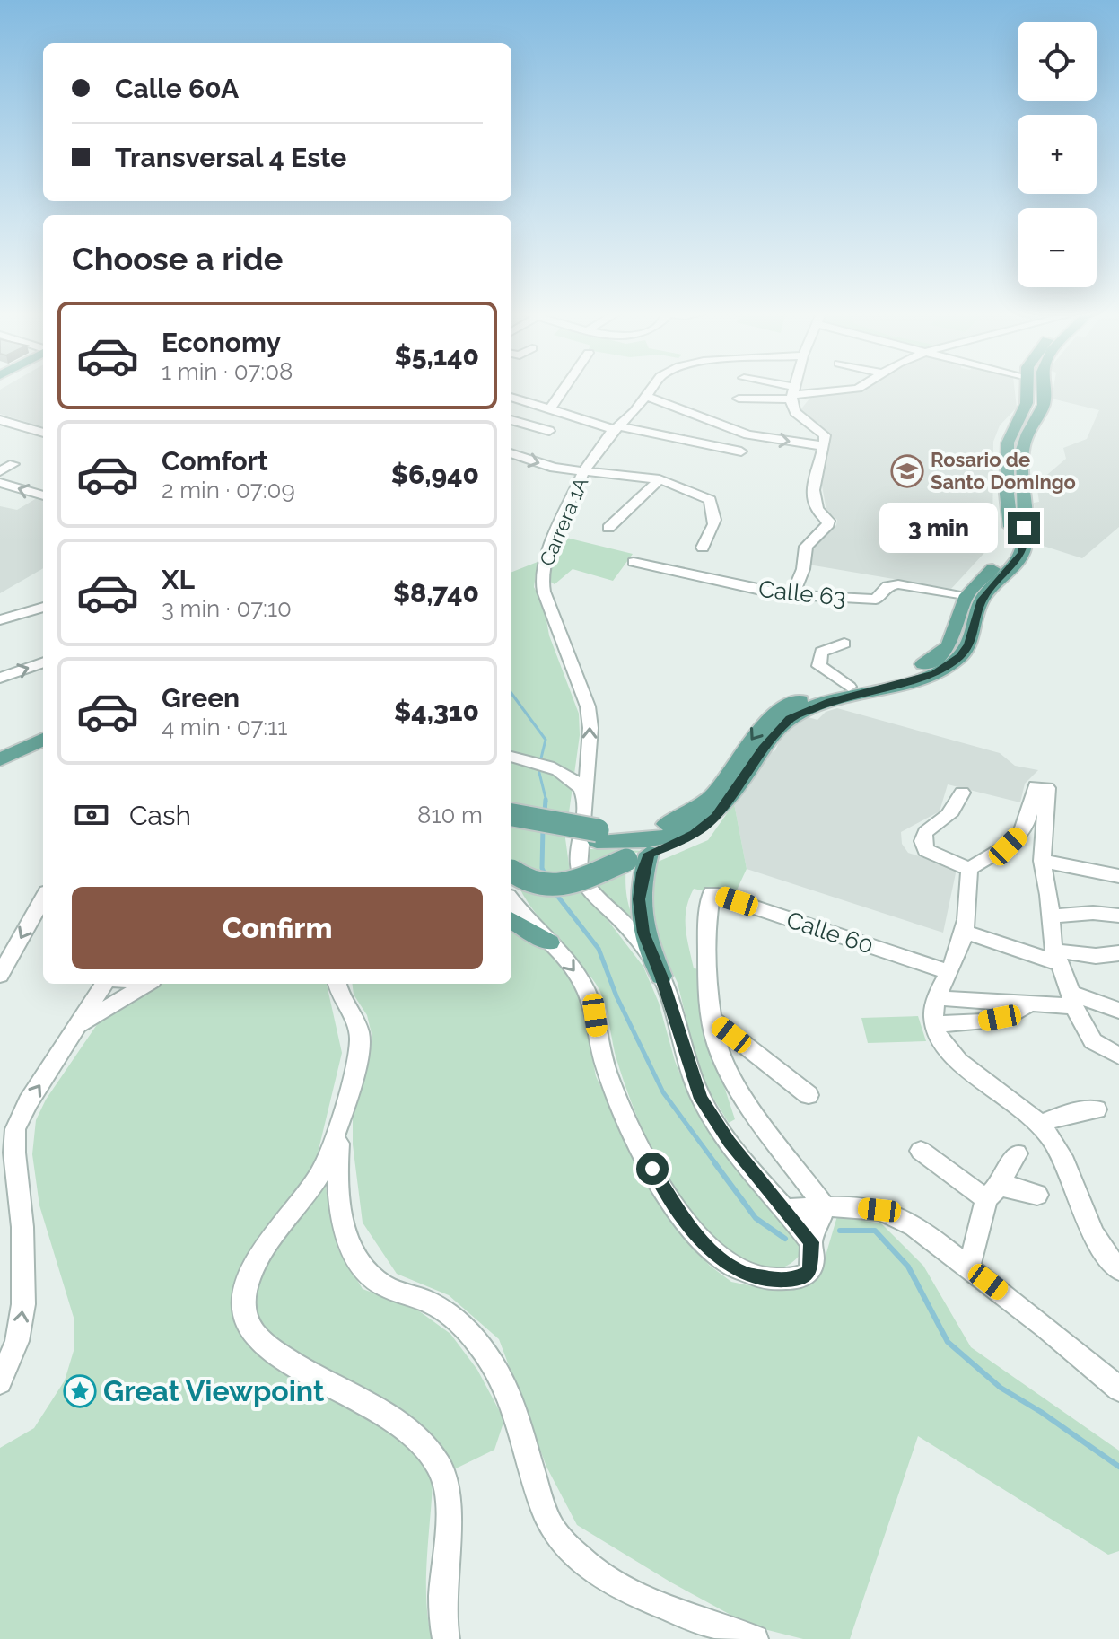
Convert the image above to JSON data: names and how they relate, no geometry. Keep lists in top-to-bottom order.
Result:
{
  "streets": {
    "street": ["Carrera 1A", "Calle 63", "Calle 60"]
  },
  "places": {
    "school or university": ["Rosario de Santo Domingo"],
    "place": ["Great Viewpoint"]
  },
  "page": {
    "map_buttons": ["+", "−"],
    "banner": ["Calle 60A", "Transversal 4 Este"],
    "heading": "Choose a ride",
    "list": [
      {
        "name": "Economy",
        "note": "1 min · 07:08",
        "value": "$5,140"
      },
      {
        "name": "Comfort",
        "note": "2 min · 07:09",
        "value": "$6,940"
      },
      {
        "name": "XL",
        "note": "3 min · 07:10",
        "value": "$8,740"
      },
      {
        "name": "Green",
        "note": "4 min · 07:11",
        "value": "$4,310"
      }
    ],
    "bubble": "3 min",
    "pay": ["Cash", "810 m"],
    "buttons": "Confirm"
  }
}
